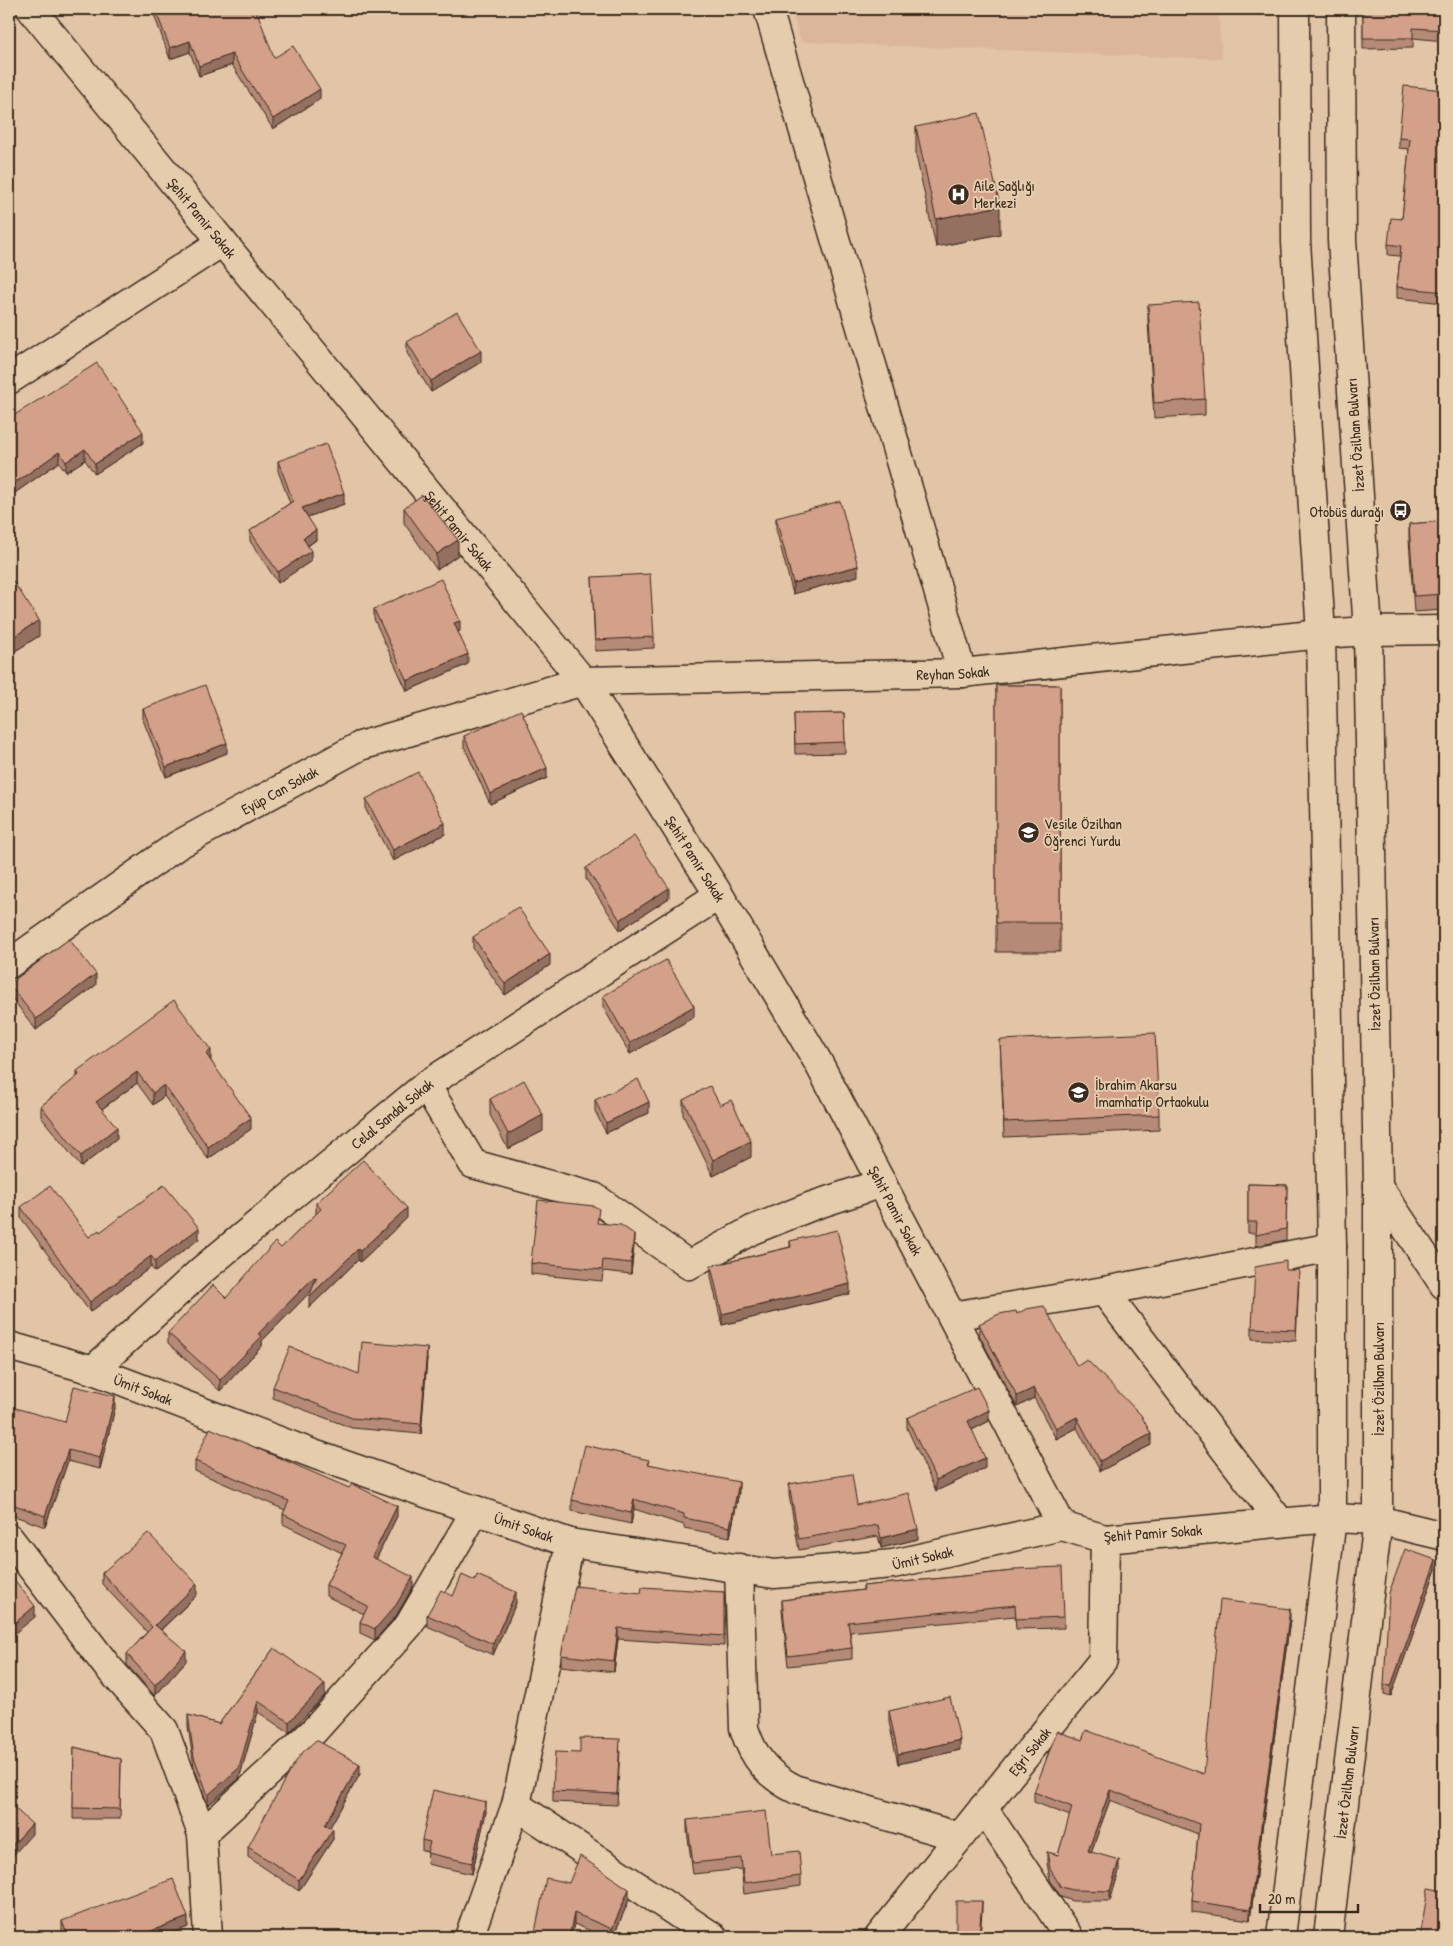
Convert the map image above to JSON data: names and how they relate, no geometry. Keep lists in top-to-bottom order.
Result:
{
  "streets": {
    "street": [
      "Şehit Pamir Sokak",
      "İzzet Özilhan Bulvarı",
      "Reyhan Sokak",
      "Eyüp Can Sokak",
      "Celal Sandal Sokak",
      "Ümit Sokak",
      "Eğri Sokak"
    ]
  },
  "crossings": [
    ["Şehit Pamir Sokak", "İzzet Özilhan Bulvarı"],
    ["Şehit Pamir Sokak", "Reyhan Sokak"],
    ["Şehit Pamir Sokak", "Eyüp Can Sokak"],
    ["Şehit Pamir Sokak", "Celal Sandal Sokak"],
    ["Şehit Pamir Sokak", "Ümit Sokak"],
    ["Şehit Pamir Sokak", "Eğri Sokak"],
    ["İzzet Özilhan Bulvarı", "Reyhan Sokak"],
    ["Reyhan Sokak", "Eyüp Can Sokak"],
    ["Celal Sandal Sokak", "Ümit Sokak"]
  ],
  "places": {
    "hospital": ["Aile Sağlığı Merkezi"],
    "bus stop": ["Otobüs durağı"],
    "school or university": ["Vesile Özilhan Öğrenci Yurdu", "İbrahim Akarsu İmamhatip Ortaokulu"]
  },
  "scale_bar": "20 m"
}
